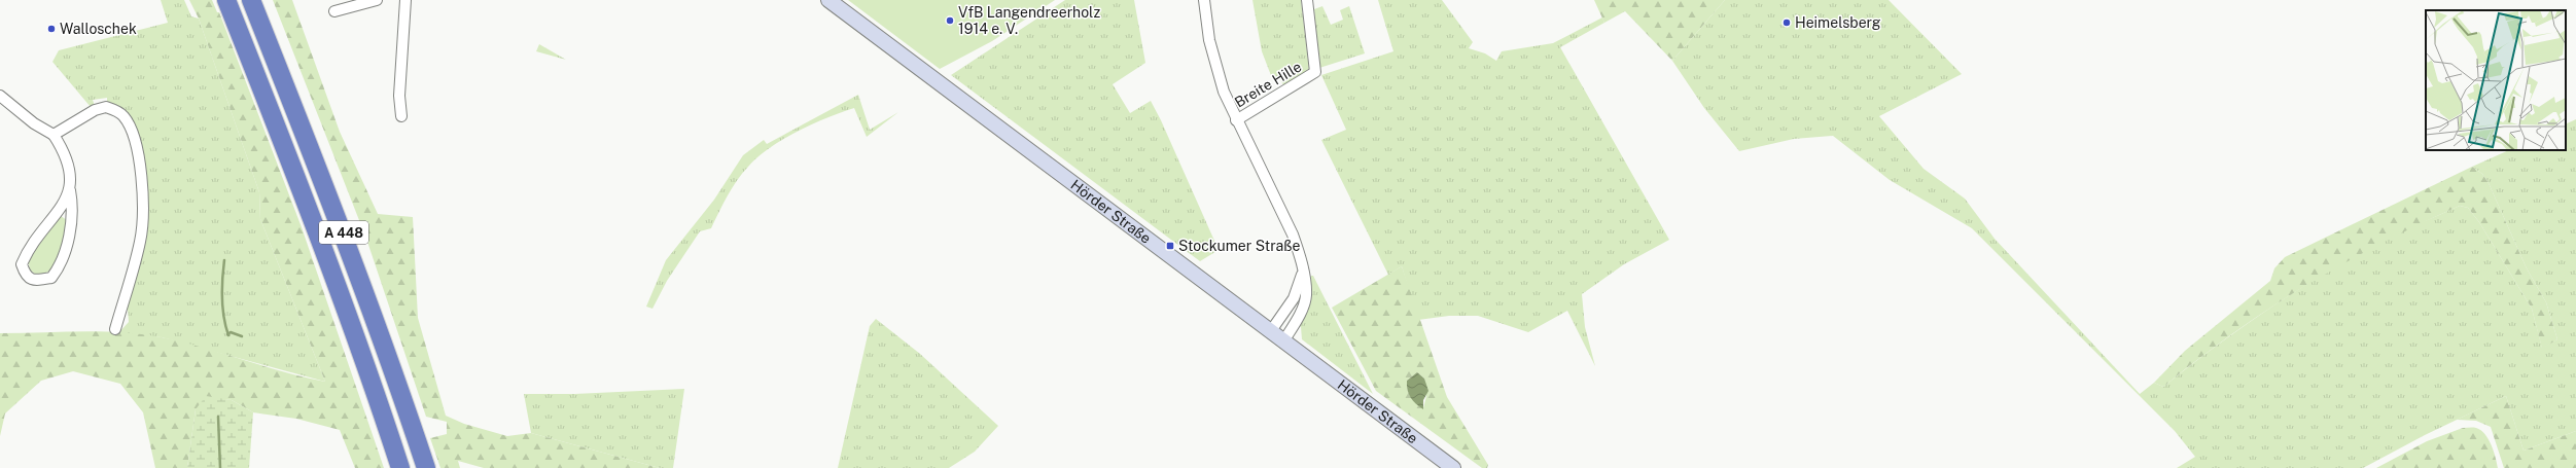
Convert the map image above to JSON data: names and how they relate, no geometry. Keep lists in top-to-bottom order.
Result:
{
  "streets": {
    "highway": ["A 448"],
    "main road": ["Hörder Straße"],
    "street": ["Breite Hille"]
  },
  "places": {
    "other": ["VfB Langendreerholz 1914 e. V.", "Heimelsberg", "Walloschek"],
    "transit": ["Stockumer Straße"]
  }
}
